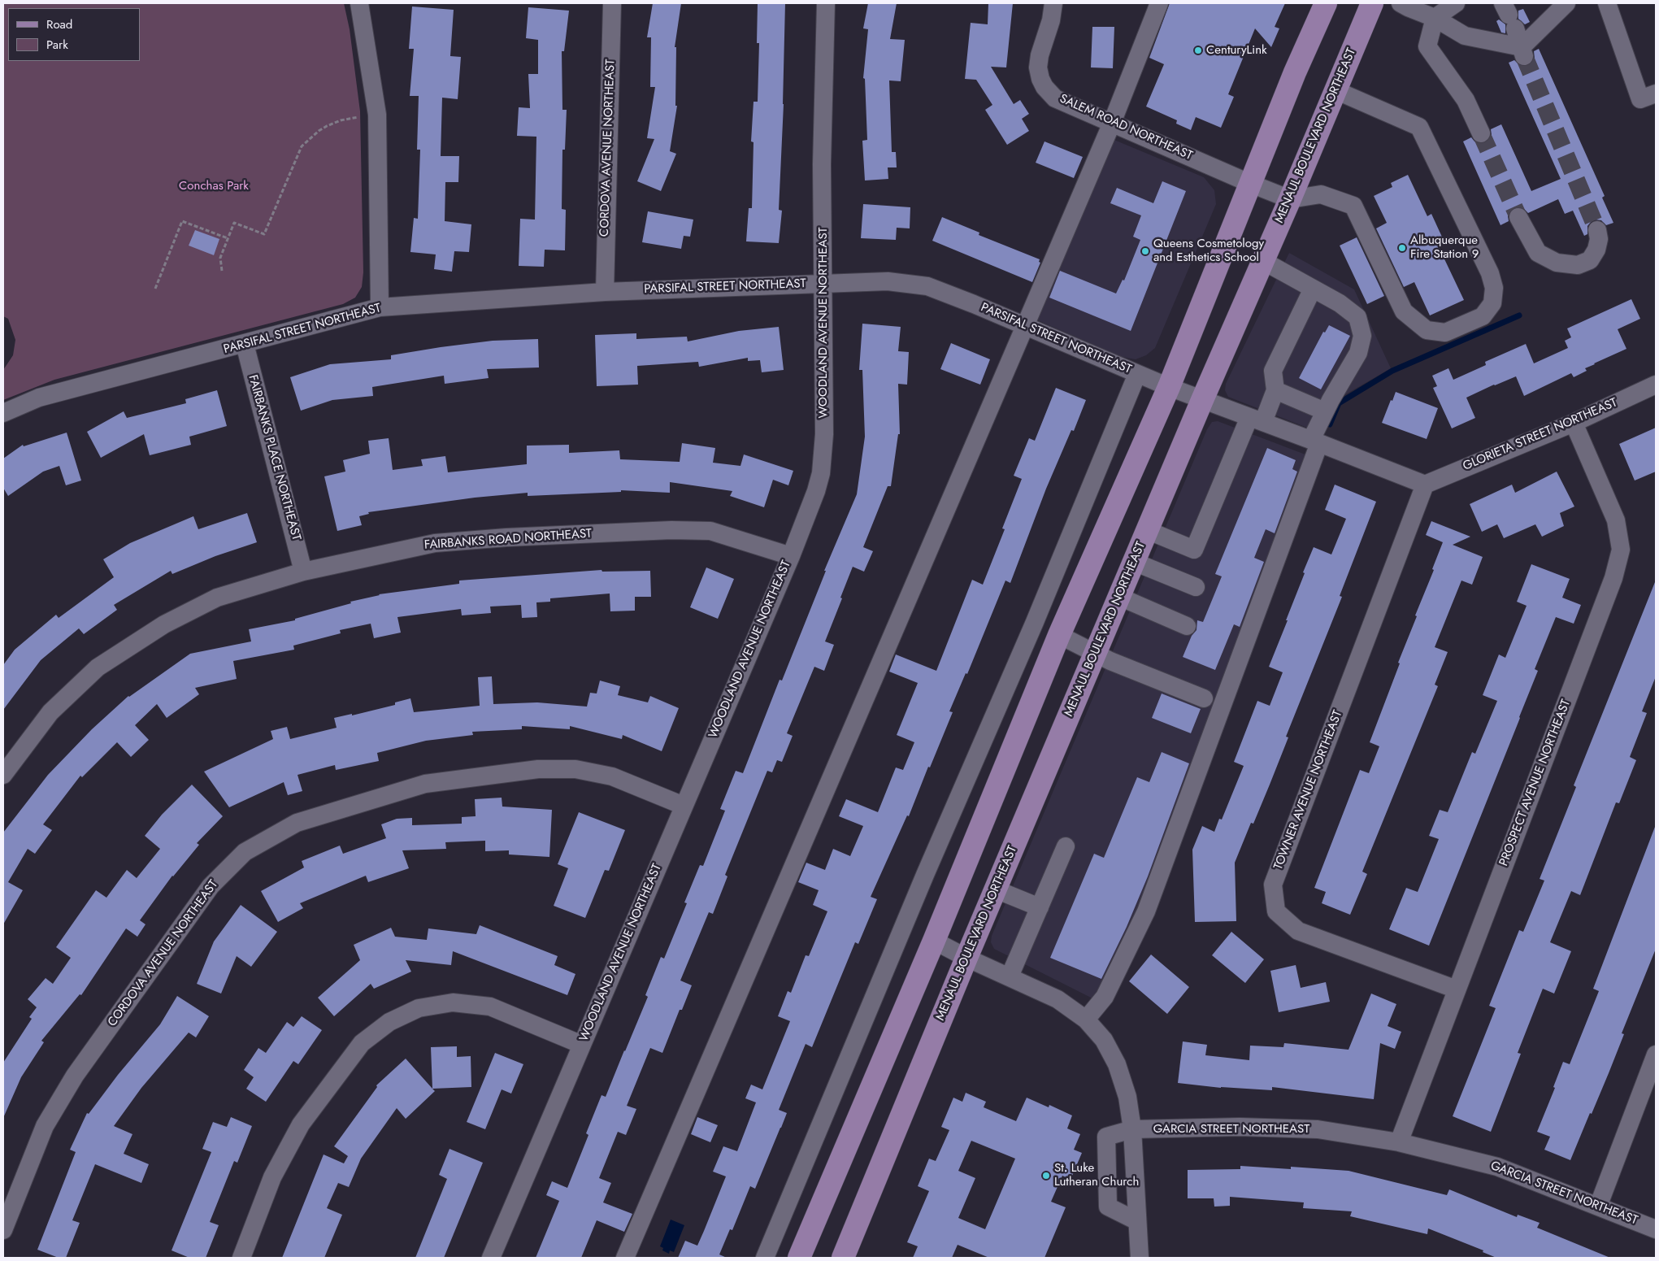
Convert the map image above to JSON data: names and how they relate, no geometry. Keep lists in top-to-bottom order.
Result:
{
  "streets": {
    "main road": ["MENAUL BOULEVARD NORTHEAST"],
    "street": [
      "SALEM ROAD NORTHEAST",
      "CORDOVA AVENUE NORTHEAST",
      "PARSIFAL STREET NORTHEAST",
      "WOODLAND AVENUE NORTHEAST",
      "GLORIETA STREET NORTHEAST",
      "FAIRBANKS PLACE NORTHEAST",
      "FAIRBANKS ROAD NORTHEAST",
      "PROSPECT AVENUE NORTHEAST",
      "TOWNER AVENUE NORTHEAST",
      "GARCIA STREET NORTHEAST"
    ]
  },
  "crossings": [
    ["SALEM ROAD NORTHEAST", "MENAUL BOULEVARD NORTHEAST"],
    ["MENAUL BOULEVARD NORTHEAST", "PARSIFAL STREET NORTHEAST"],
    ["CORDOVA AVENUE NORTHEAST", "PARSIFAL STREET NORTHEAST"],
    ["CORDOVA AVENUE NORTHEAST", "WOODLAND AVENUE NORTHEAST"],
    ["PARSIFAL STREET NORTHEAST", "WOODLAND AVENUE NORTHEAST"],
    ["PARSIFAL STREET NORTHEAST", "GLORIETA STREET NORTHEAST"],
    ["PARSIFAL STREET NORTHEAST", "FAIRBANKS PLACE NORTHEAST"],
    ["PARSIFAL STREET NORTHEAST", "TOWNER AVENUE NORTHEAST"],
    ["WOODLAND AVENUE NORTHEAST", "FAIRBANKS ROAD NORTHEAST"],
    ["GLORIETA STREET NORTHEAST", "PROSPECT AVENUE NORTHEAST"],
    ["GLORIETA STREET NORTHEAST", "TOWNER AVENUE NORTHEAST"],
    ["FAIRBANKS PLACE NORTHEAST", "FAIRBANKS ROAD NORTHEAST"],
    ["PROSPECT AVENUE NORTHEAST", "TOWNER AVENUE NORTHEAST"],
    ["PROSPECT AVENUE NORTHEAST", "GARCIA STREET NORTHEAST"]
  ],
  "parks": ["Conchas Park"],
  "places": [
    "CenturyLink",
    "Albuquerque Fire Station 9",
    "Queens Cosmetology and Esthetics School",
    "St. Luke Lutheran Church"
  ],
  "legend": ["Road", "Park"]
}
